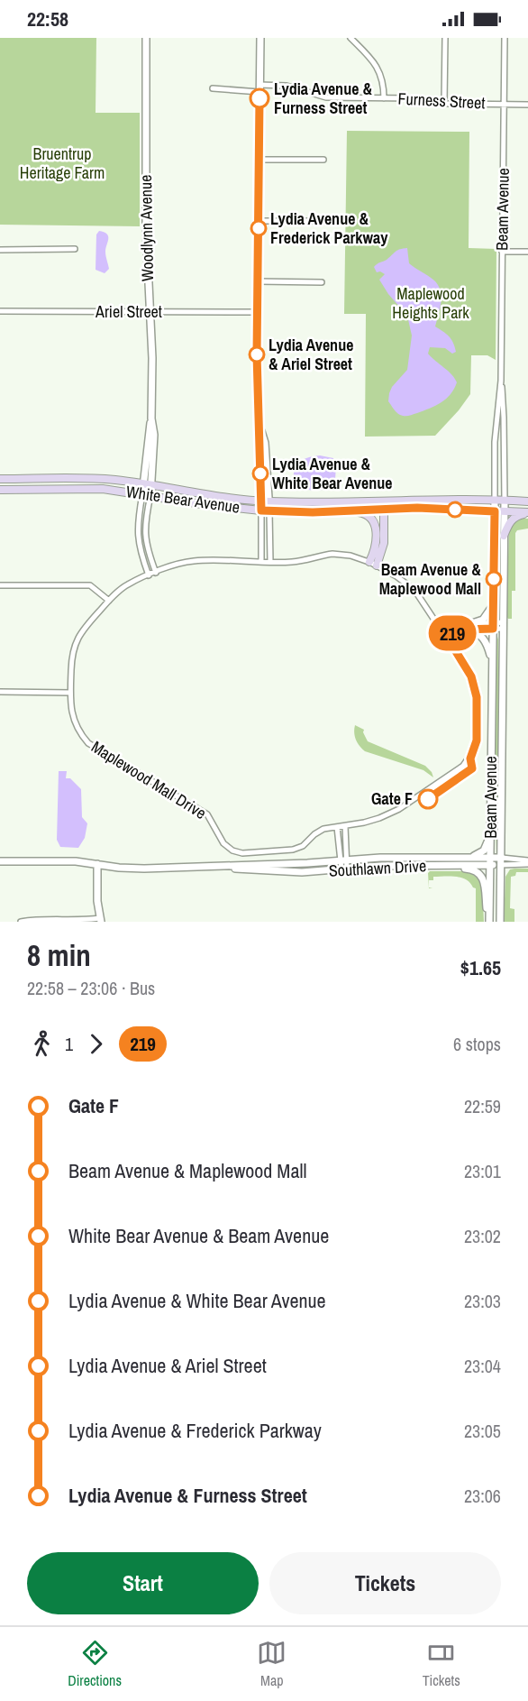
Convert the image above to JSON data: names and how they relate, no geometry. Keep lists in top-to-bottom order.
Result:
{
  "streets": {
    "main road": ["White Bear Avenue"],
    "street": [
      "Furness Street",
      "Beam Avenue",
      "Woodlynn Avenue",
      "Ariel Street",
      "Maplewood Mall Drive",
      "Southlawn Drive"
    ]
  },
  "crossings": [
    ["Furness Street", "Beam Avenue"],
    ["Beam Avenue", "White Bear Avenue"],
    ["Beam Avenue", "Southlawn Drive"],
    ["Woodlynn Avenue", "Ariel Street"],
    ["Woodlynn Avenue", "White Bear Avenue"]
  ],
  "parks": ["Bruentrup Heritage Farm", "Maplewood Heights Park"],
  "places": [
    "Lydia Avenue & Furness Street",
    "Lydia Avenue & Frederick Parkway",
    "Lydia Avenue & Ariel Street",
    "Lydia Avenue & White Bear Avenue",
    "Beam Avenue & Maplewood Mall",
    "Gate F"
  ],
  "lines": ["bus line 219"],
  "page": {
    "status": "22:58",
    "on_map": "219",
    "heading": ["8 min", "22:58 – 23:06 · Bus", "$1.65"],
    "legs": ["1", "219", "6 stops"],
    "list": [
      {
        "name": "Gate F",
        "value": "22:59"
      },
      {
        "name": "Beam Avenue & Maplewood Mall",
        "value": "23:01"
      },
      {
        "name": "White Bear Avenue & Beam Avenue",
        "value": "23:02"
      },
      {
        "name": "Lydia Avenue & White Bear Avenue",
        "value": "23:03"
      },
      {
        "name": "Lydia Avenue & Ariel Street",
        "value": "23:04"
      },
      {
        "name": "Lydia Avenue & Frederick Parkway",
        "value": "23:05"
      },
      {
        "name": "Lydia Avenue & Furness Street",
        "value": "23:06"
      }
    ],
    "buttons": ["Start", "Tickets"],
    "tabs": ["Directions", "Map", "Tickets"]
  }
}
